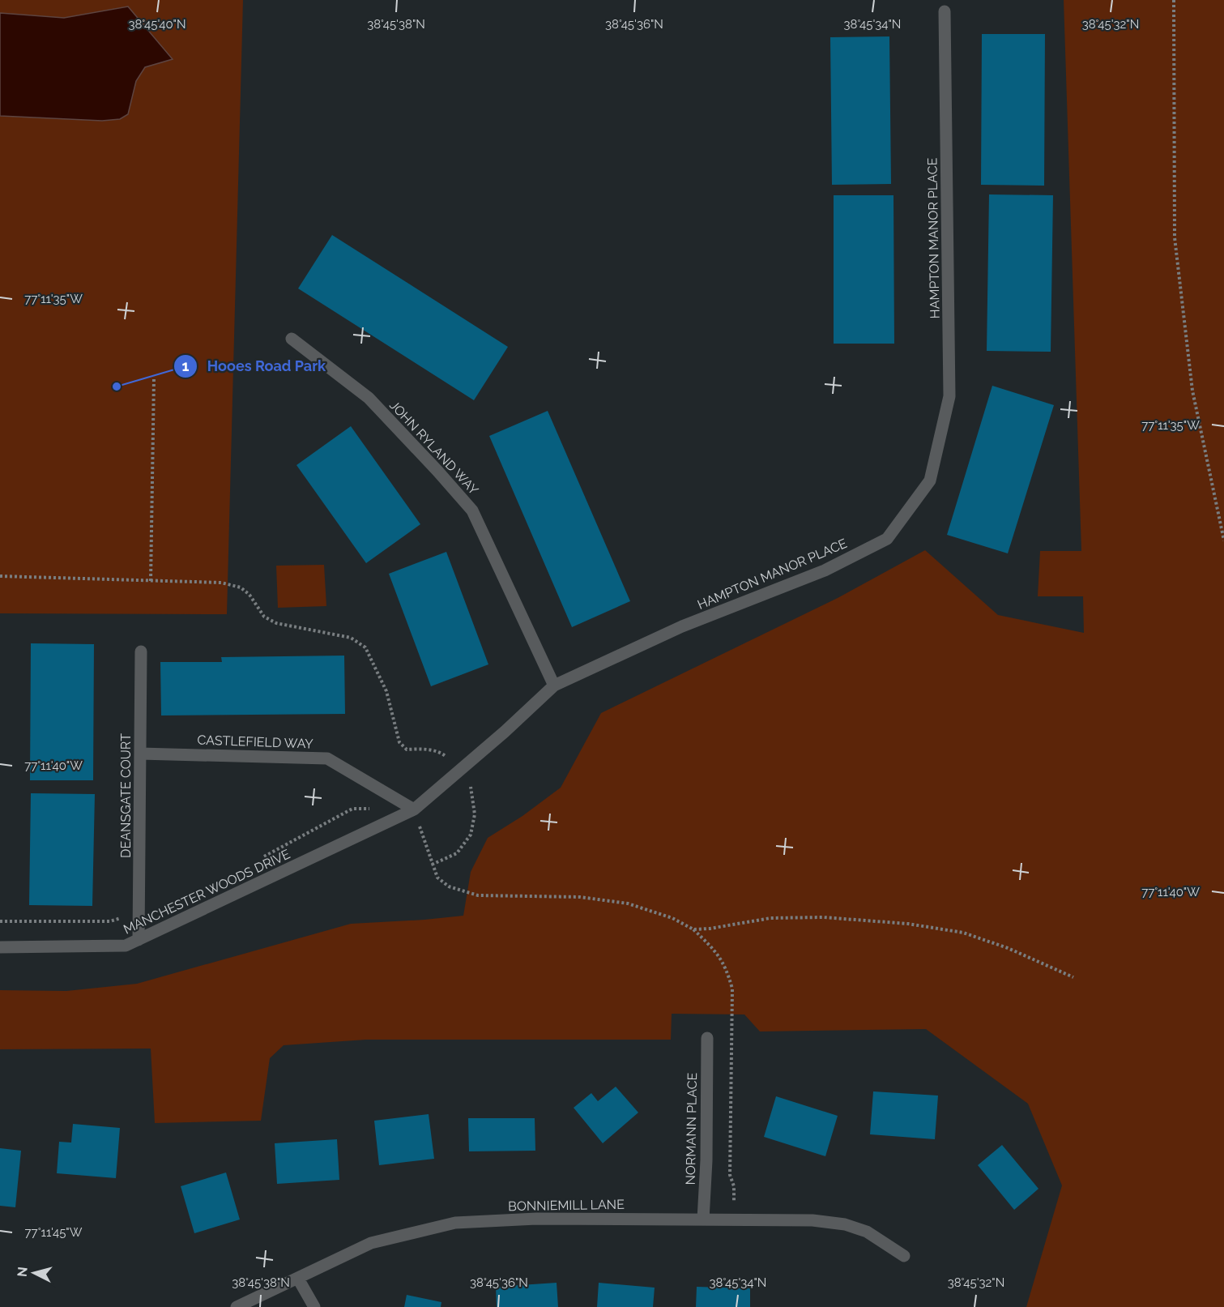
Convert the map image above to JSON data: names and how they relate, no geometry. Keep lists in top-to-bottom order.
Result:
{
  "streets": {
    "street": [
      "HAMPTON MANOR PLACE",
      "JOHN RYLAND WAY",
      "CASTLEFIELD WAY",
      "DEANSGATE COURT",
      "MANCHESTER WOODS DRIVE",
      "NORMANN PLACE",
      "BONNIEMILL LANE"
    ]
  },
  "crossings": [
    ["HAMPTON MANOR PLACE", "JOHN RYLAND WAY"],
    ["HAMPTON MANOR PLACE", "CASTLEFIELD WAY"],
    ["HAMPTON MANOR PLACE", "MANCHESTER WOODS DRIVE"],
    ["CASTLEFIELD WAY", "DEANSGATE COURT"],
    ["CASTLEFIELD WAY", "MANCHESTER WOODS DRIVE"],
    ["DEANSGATE COURT", "MANCHESTER WOODS DRIVE"],
    ["NORMANN PLACE", "BONNIEMILL LANE"]
  ],
  "places": ["Hooes Road Park"],
  "north": "left",
  "coordinates": [
    "38°45'40\"N",
    "38°45'38\"N",
    "38°45'36\"N",
    "38°45'34\"N",
    "38°45'32\"N",
    "77°11'35\"W",
    "77°11'40\"W",
    "77°11'45\"W"
  ]
}
